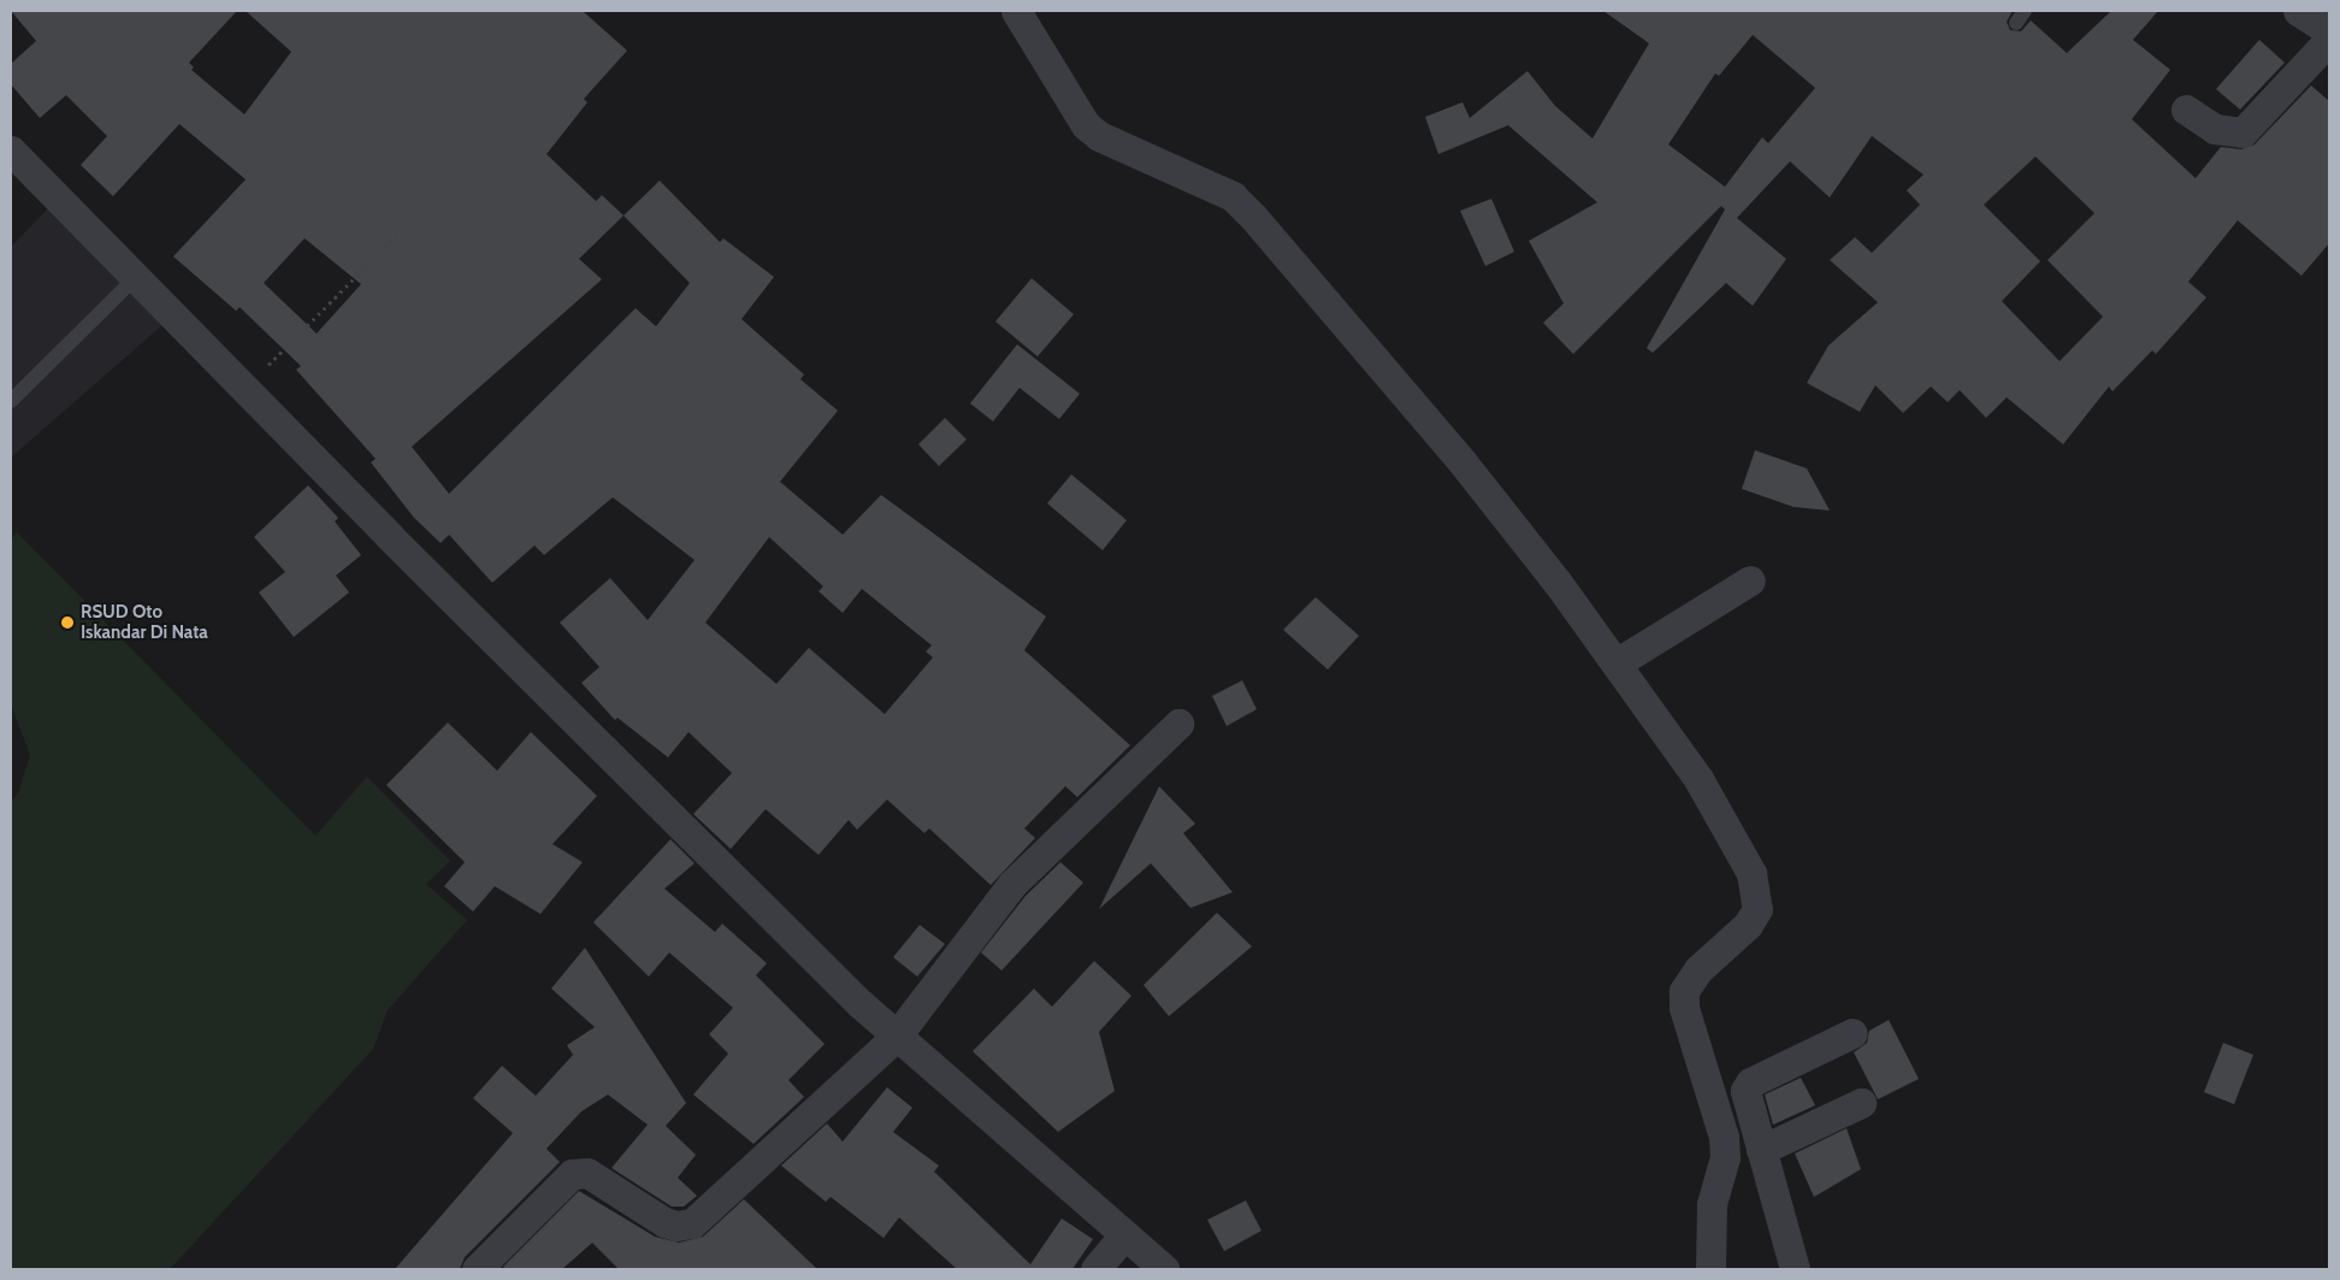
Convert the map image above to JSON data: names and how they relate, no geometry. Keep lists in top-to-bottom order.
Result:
{
  "places": ["RSUD Oto Iskandar Di Nata"]
}
